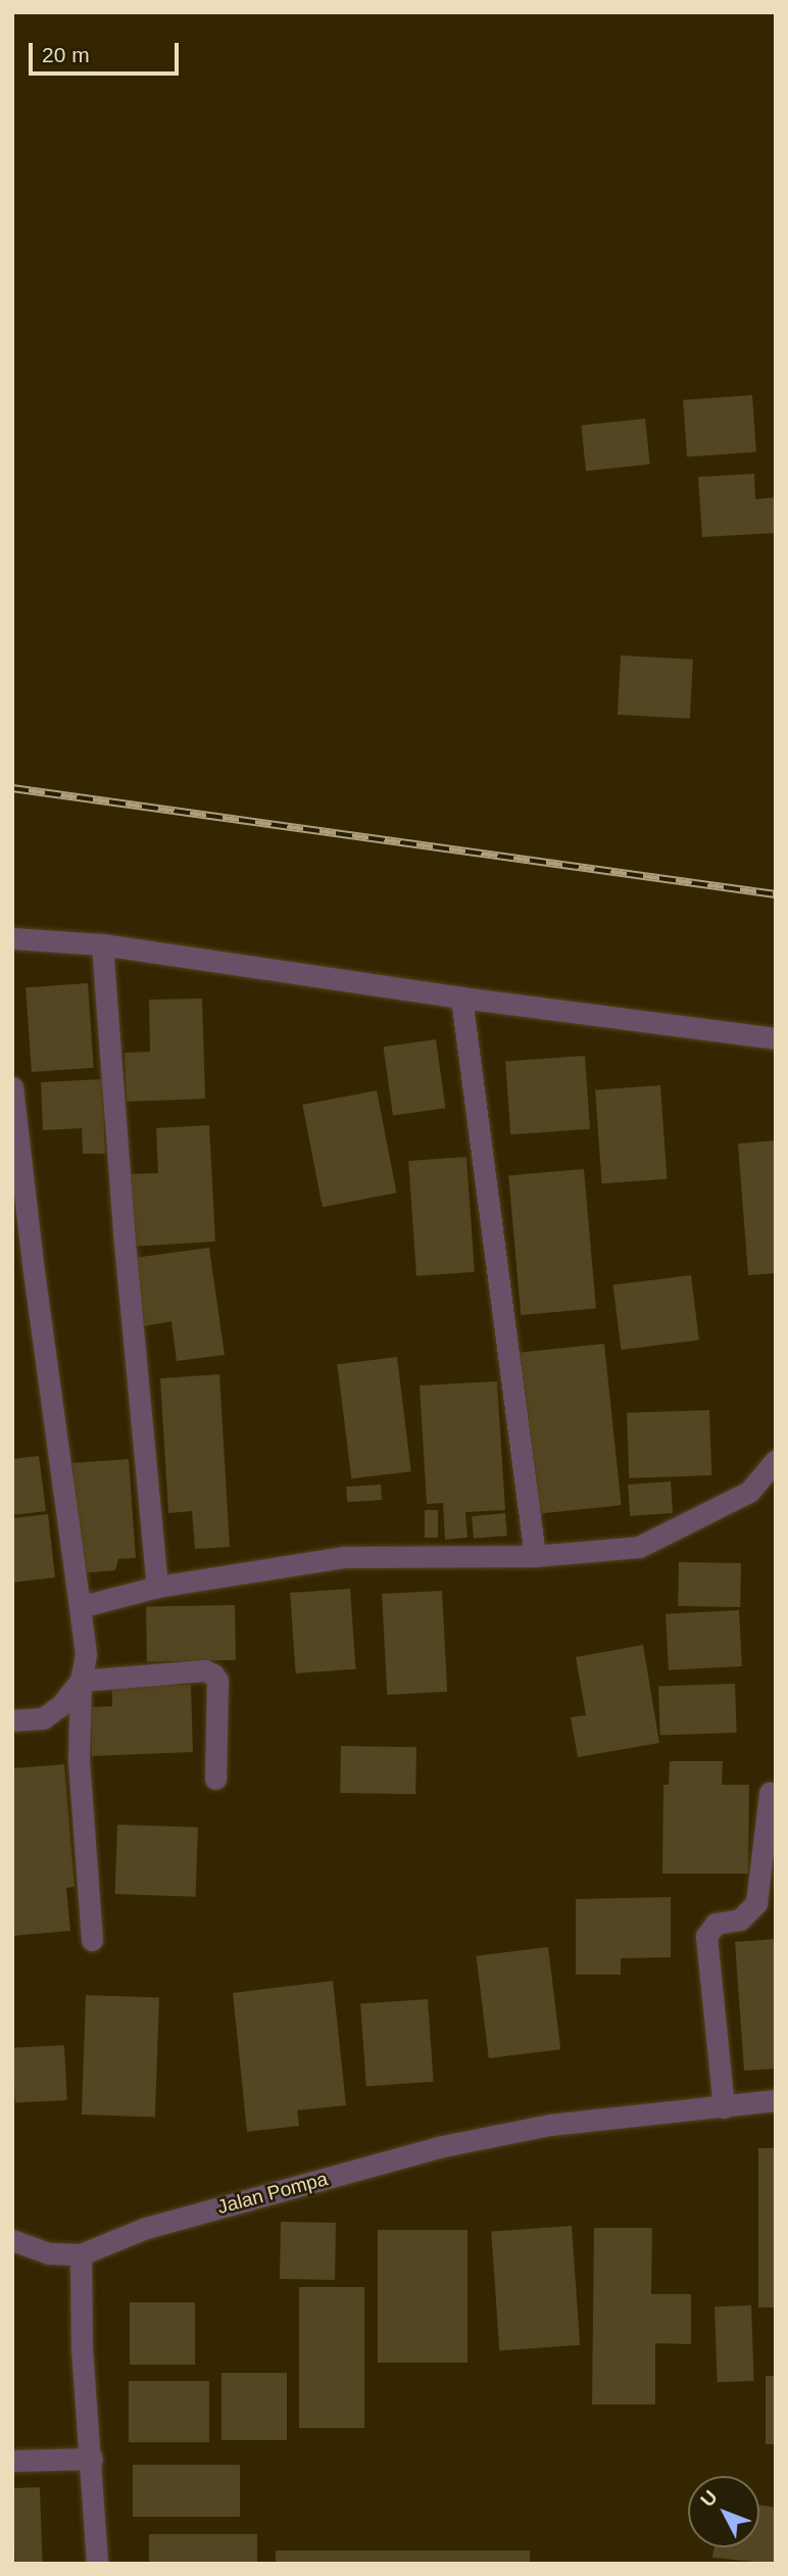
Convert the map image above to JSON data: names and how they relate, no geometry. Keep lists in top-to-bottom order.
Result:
{
  "streets": {
    "street": ["Jalan Pompa"]
  },
  "scale_bar": "20 m",
  "north": "top left"
}
